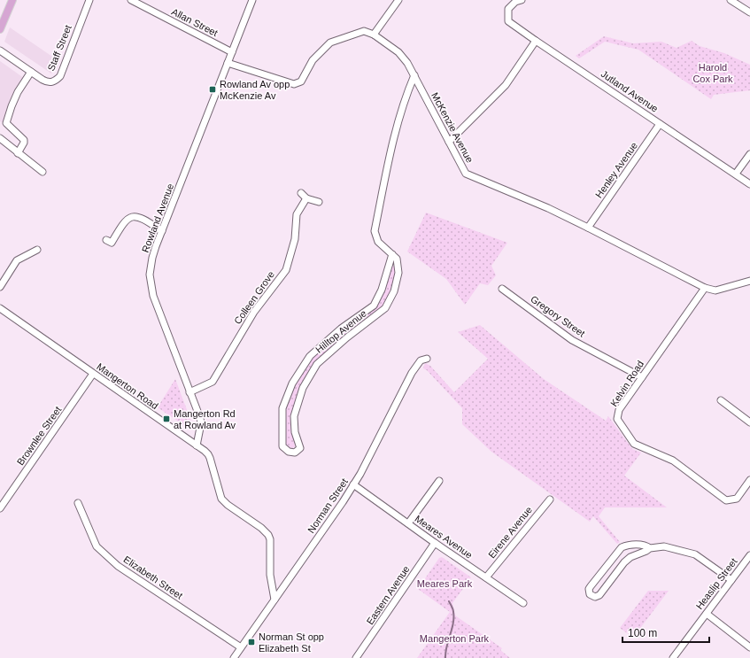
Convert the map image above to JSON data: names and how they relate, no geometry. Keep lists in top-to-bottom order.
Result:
{
  "streets": {
    "street": [
      "Allan Street",
      "Staff Street",
      "Jutland Avenue",
      "McKenzie Avenue",
      "Henley Avenue",
      "Rowland Avenue",
      "Colleen Grove",
      "Gregory Street",
      "Hilltop Avenue",
      "Kelvin Road",
      "Mangerton Road",
      "Brownlee Street",
      "Norman Street",
      "Eirene Avenue",
      "Meares Avenue",
      "Elizabeth Street",
      "Heaslip Street",
      "Eastern Avenue"
    ]
  },
  "crossings": [
    ["Allan Street", "Rowland Avenue"],
    ["Jutland Avenue", "Henley Avenue"],
    ["McKenzie Avenue", "Henley Avenue"],
    ["McKenzie Avenue", "Hilltop Avenue"],
    ["McKenzie Avenue", "Kelvin Road"],
    ["Rowland Avenue", "Colleen Grove"],
    ["Rowland Avenue", "Mangerton Road"],
    ["Gregory Street", "Kelvin Road"],
    ["Mangerton Road", "Brownlee Street"],
    ["Mangerton Road", "Norman Street"],
    ["Norman Street", "Meares Avenue"],
    ["Norman Street", "Elizabeth Street"],
    ["Eirene Avenue", "Meares Avenue"],
    ["Meares Avenue", "Eastern Avenue"]
  ],
  "parks": ["Harold Cox Park", "Meares Park", "Mangerton Park"],
  "places": {
    "transit": ["Rowland Av opp McKenzie Av", "Mangerton Rd at Rowland Av", "Norman St opp Elizabeth St"]
  },
  "scale_bar": "100 m"
}
